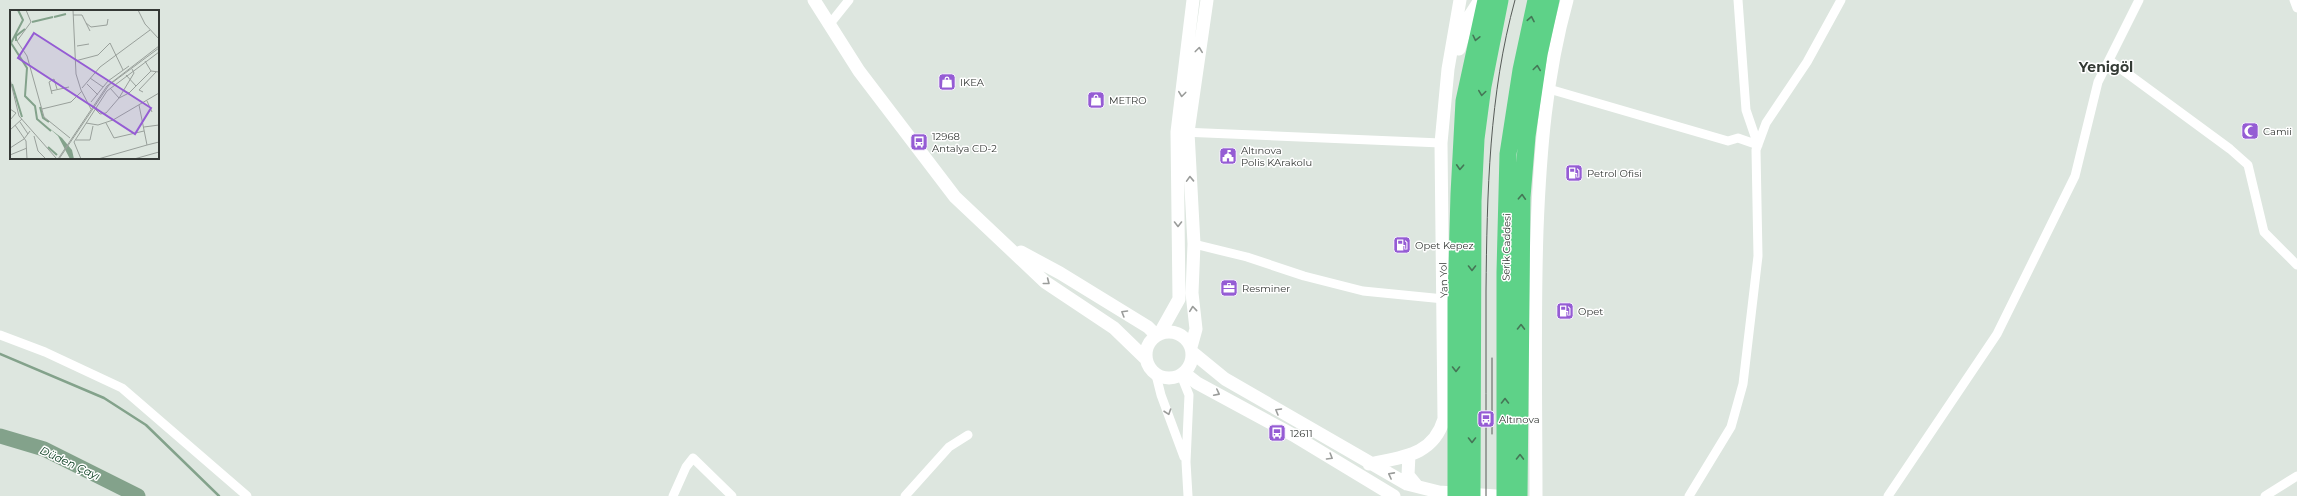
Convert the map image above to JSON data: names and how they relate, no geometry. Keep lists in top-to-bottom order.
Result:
{
  "streets": {
    "highway": ["Serik Caddesi"],
    "street": ["Yan Yol"]
  },
  "districts": ["Yenigöl"],
  "water": ["Düden Çayı"],
  "places": {
    "shop": ["IKEA", "METRO"],
    "mosque": ["Camii"],
    "bus stop": ["12968 Antalya CD-2", "Altınova", "12611"],
    "public building": ["Altınova Polis KArakolu"],
    "fuel station": ["Petrol Ofisi", "Opet Kepez", "Opet"],
    "office": ["Resminer"]
  }
}
